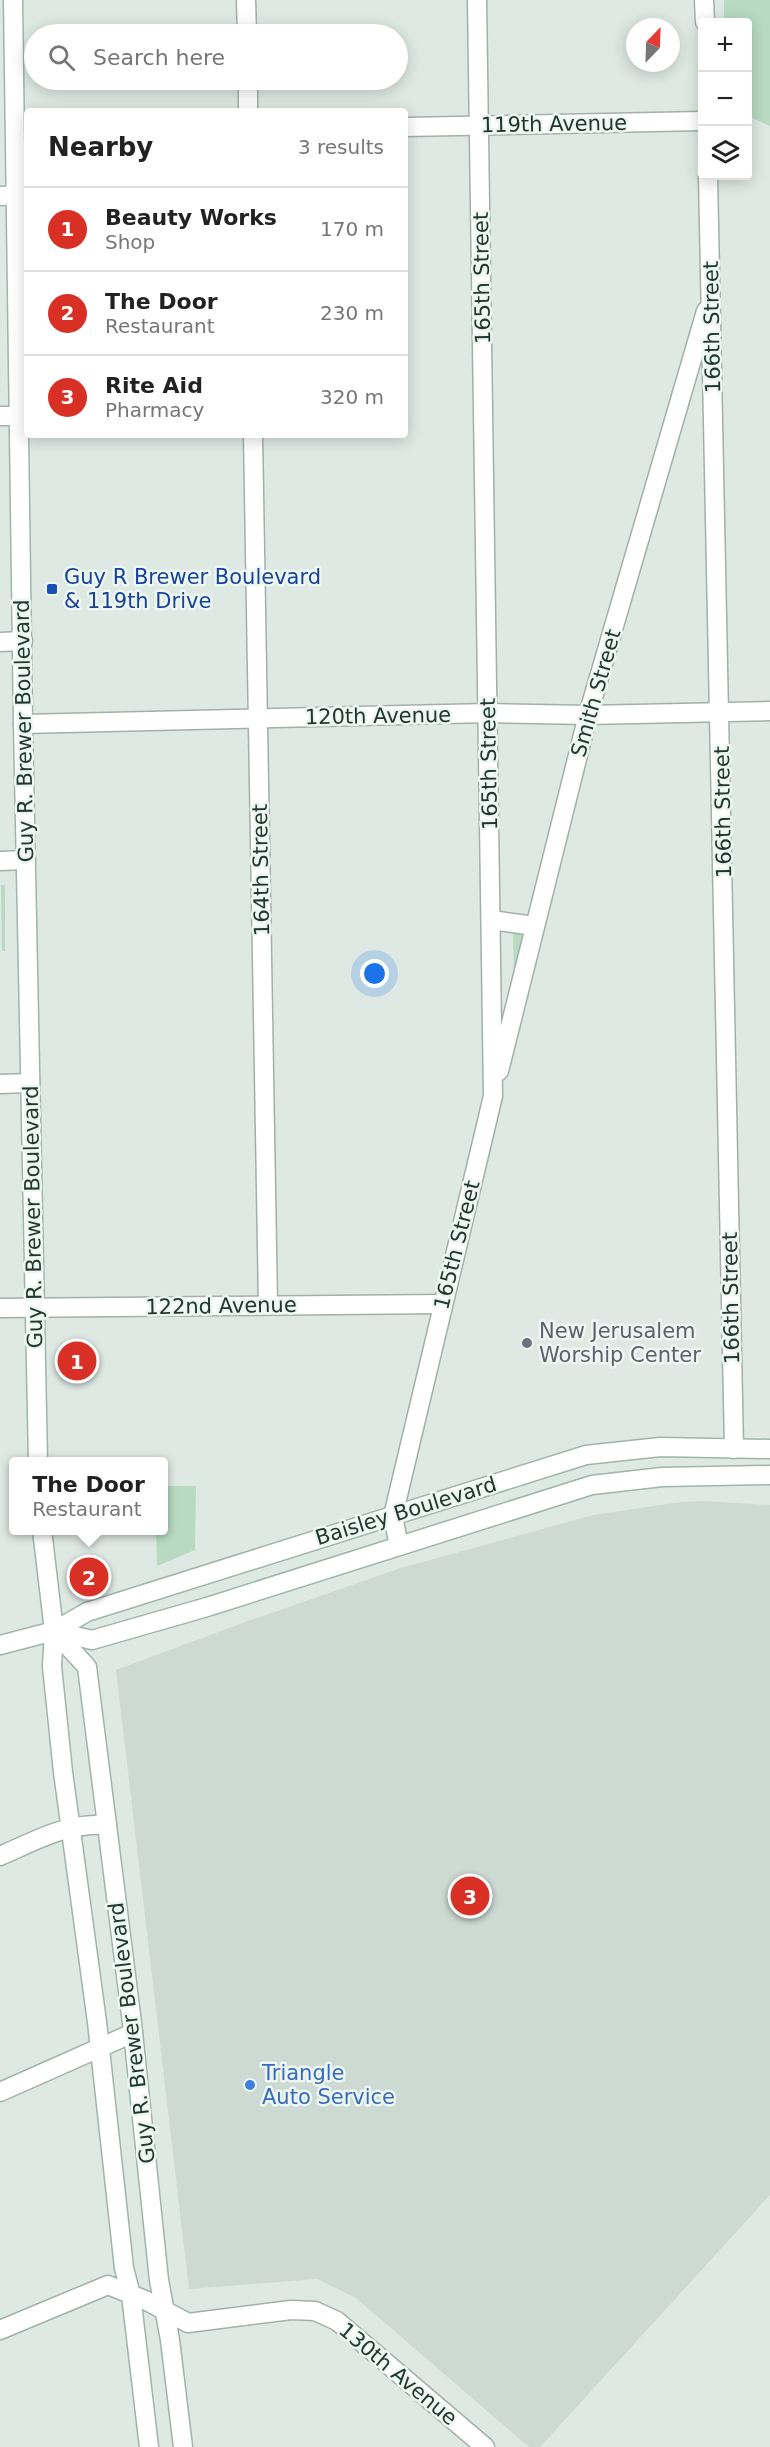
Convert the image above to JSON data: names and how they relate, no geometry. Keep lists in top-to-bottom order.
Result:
{
  "streets": {
    "street": [
      "119th Avenue",
      "165th Street",
      "166th Street",
      "Smith Street",
      "120th Avenue",
      "Guy R. Brewer Boulevard",
      "164th Street",
      "122nd Avenue",
      "Baisley Boulevard",
      "130th Avenue"
    ]
  },
  "crossings": [
    ["119th Avenue", "165th Street"],
    ["165th Street", "Smith Street"],
    ["165th Street", "120th Avenue"],
    ["165th Street", "122nd Avenue"],
    ["165th Street", "Baisley Boulevard"],
    ["166th Street", "Smith Street"],
    ["166th Street", "120th Avenue"],
    ["166th Street", "Baisley Boulevard"],
    ["Smith Street", "120th Avenue"],
    ["120th Avenue", "Guy R. Brewer Boulevard"],
    ["120th Avenue", "164th Street"],
    ["Guy R. Brewer Boulevard", "122nd Avenue"],
    ["Guy R. Brewer Boulevard", "Baisley Boulevard"],
    ["Guy R. Brewer Boulevard", "130th Avenue"],
    ["164th Street", "122nd Avenue"]
  ],
  "places": {
    "transit": ["Guy R Brewer Boulevard & 119th Drive"],
    "other": ["New Jerusalem Worship Center", "Triangle Auto Service"]
  },
  "north": "top right",
  "page": {
    "map_buttons": ["+", "−"],
    "search": "Search here",
    "heading": ["Nearby", "3 results"],
    "list": [
      {
        "mark": "1",
        "name": "Beauty Works",
        "note": "Shop",
        "value": "170 m"
      },
      {
        "mark": "2",
        "name": "The Door",
        "note": "Restaurant",
        "value": "230 m"
      },
      {
        "mark": "3",
        "name": "Rite Aid",
        "note": "Pharmacy",
        "value": "320 m"
      }
    ],
    "pins": ["1", "2", "3"],
    "popup": ["The Door", "Restaurant"]
  }
}
